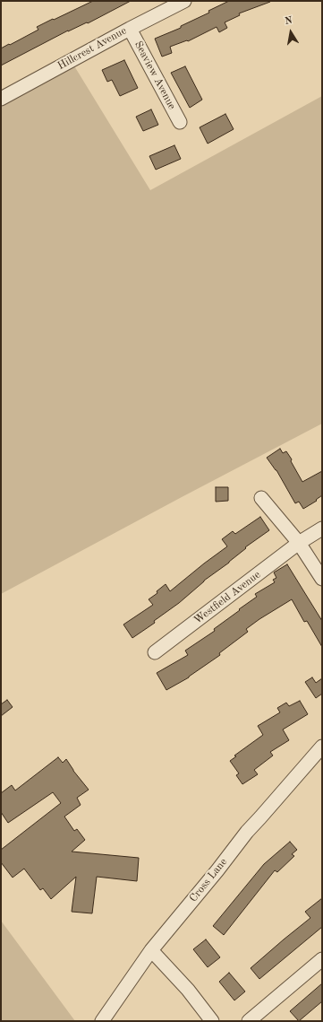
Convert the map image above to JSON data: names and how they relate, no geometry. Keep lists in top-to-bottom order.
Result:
{
  "streets": {
    "street": [
      "Hillcrest Avenue",
      "Seaview Avenue",
      "Westfield Avenue",
      "Cross Lane"
    ]
  },
  "crossings": [
    ["Hillcrest Avenue", "Seaview Avenue"]
  ],
  "north": "top"
}
